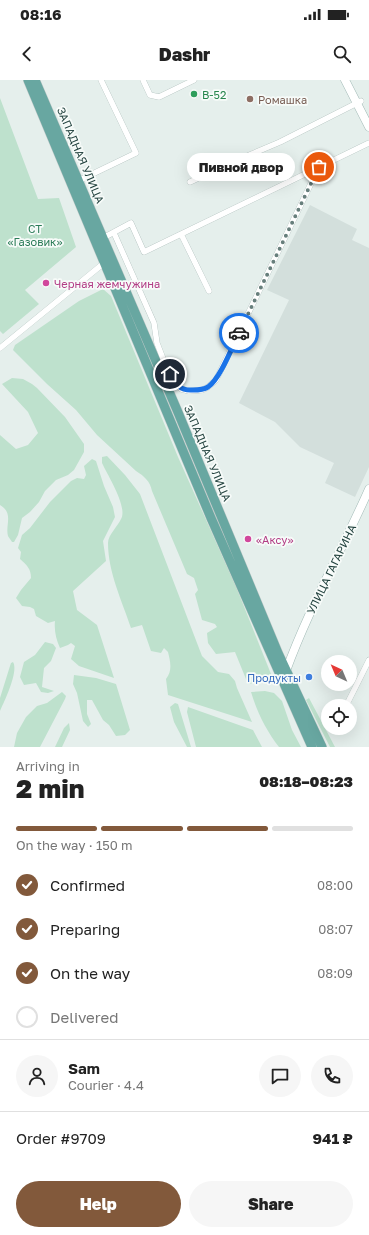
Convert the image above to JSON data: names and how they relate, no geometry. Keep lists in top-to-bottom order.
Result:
{
  "streets": {
    "main road": ["ЗАПАДНАЯ УЛИЦА"],
    "street": ["УЛИЦА ГАГАРИНА"]
  },
  "crossings": [
    ["ЗАПАДНАЯ УЛИЦА", "УЛИЦА ГАГАРИНА"]
  ],
  "parks": ["СТ «Газовик»"],
  "places": [
    "В-52",
    "Ромашка",
    "Пивной двор",
    "Черная жемчужина",
    "«Аксу»",
    "Продукты"
  ],
  "north": "top left",
  "page": {
    "status": "08:16",
    "header": "Dashr",
    "bubble": "Пивной двор",
    "heading": ["2 min", "Arriving in", "08:18–08:23"],
    "panel": [
      "Sam",
      "Courier · 4.4",
      "Order #9709",
      "941 ₽"
    ],
    "bar": "On the way · 150 m",
    "list": [
      ["Confirmed", "08:00"],
      ["Preparing", "08:07"],
      ["On the way", "08:09"],
      "Delivered"
    ],
    "buttons": ["Help", "Share"]
  }
}
